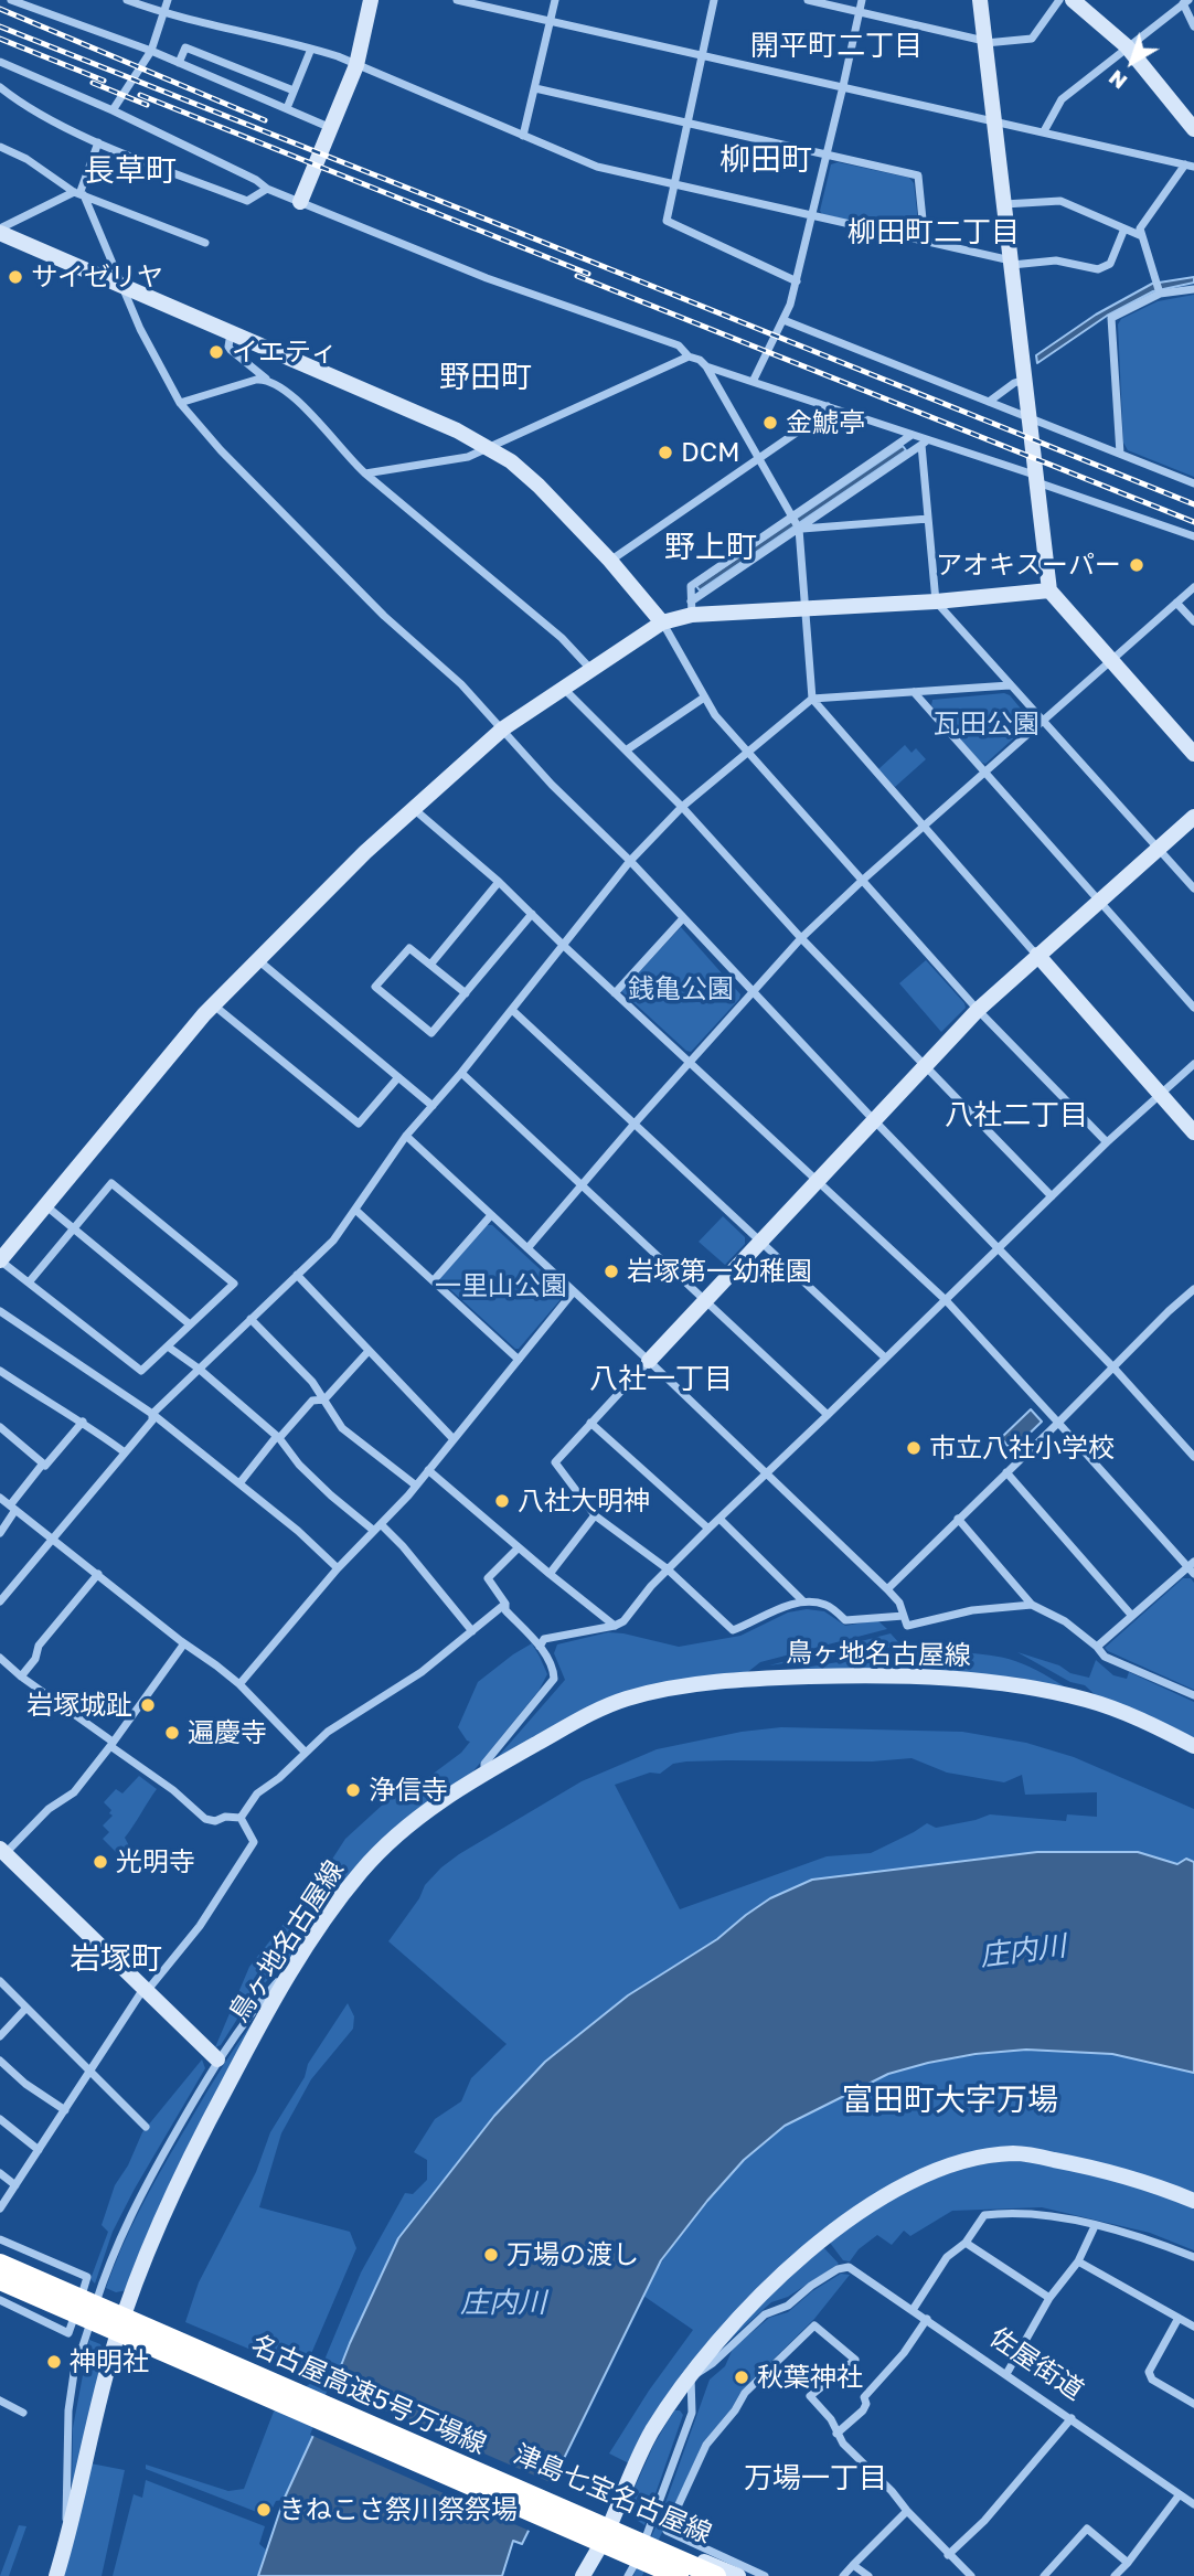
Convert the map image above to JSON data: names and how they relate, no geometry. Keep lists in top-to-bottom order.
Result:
{
  "streets": {
    "highway": ["名古屋高速5号万場線"],
    "street": ["鳥ヶ地名古屋線", "佐屋街道", "津島七宝名古屋線"]
  },
  "crossings": [
    ["鳥ヶ地名古屋線", "津島七宝名古屋線"]
  ],
  "districts": [
    "開平町二丁目",
    "柳田町",
    "長草町",
    "柳田町二丁目",
    "野田町",
    "野上町",
    "八社二丁目",
    "八社一丁目",
    "岩塚町",
    "富田町大字万場",
    "万場一丁目"
  ],
  "water": ["庄内川"],
  "parks": ["瓦田公園", "銭亀公園", "一里山公園"],
  "places": [
    "サイゼリヤ",
    "イエティ",
    "金鯱亭",
    "DCM",
    "アオキスーパー",
    "岩塚第一幼稚園",
    "市立八社小学校",
    "八社大明神",
    "岩塚城趾",
    "遍慶寺",
    "浄信寺",
    "光明寺",
    "万場の渡し",
    "神明社",
    "秋葉神社",
    "きねこさ祭川祭祭場"
  ],
  "north": "bottom left"
}
